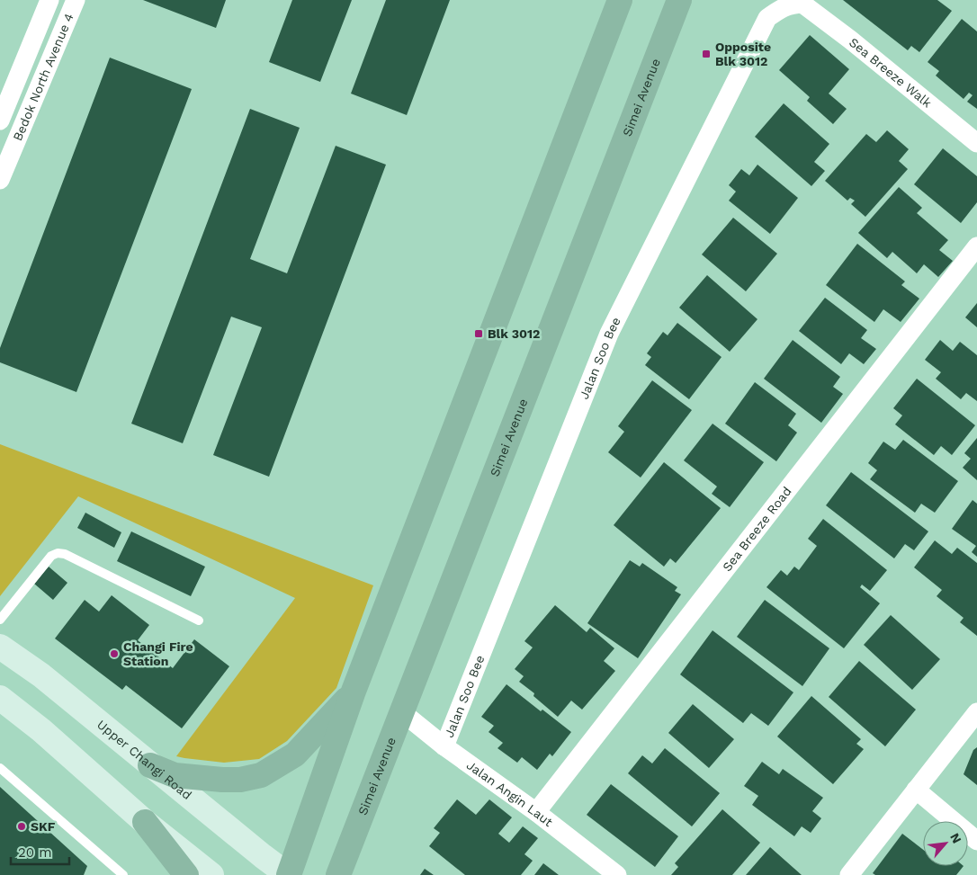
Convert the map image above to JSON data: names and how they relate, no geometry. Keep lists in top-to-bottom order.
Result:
{
  "streets": {
    "main road": ["Simei Avenue"],
    "street": [
      "Sea Breeze Walk",
      "Bedok North Avenue 4",
      "Jalan Soo Bee",
      "Sea Breeze Road",
      "Upper Changi Road",
      "Jalan Angin Laut"
    ]
  },
  "crossings": [
    ["Sea Breeze Walk", "Jalan Soo Bee"],
    ["Simei Avenue", "Jalan Angin Laut"],
    ["Jalan Soo Bee", "Jalan Angin Laut"],
    ["Sea Breeze Road", "Jalan Angin Laut"]
  ],
  "places": {
    "transit": ["Opposite Blk 3012", "Blk 3012"],
    "other": ["Changi Fire Station", "SKF"]
  },
  "scale_bar": "20 m",
  "north": "top right"
}
